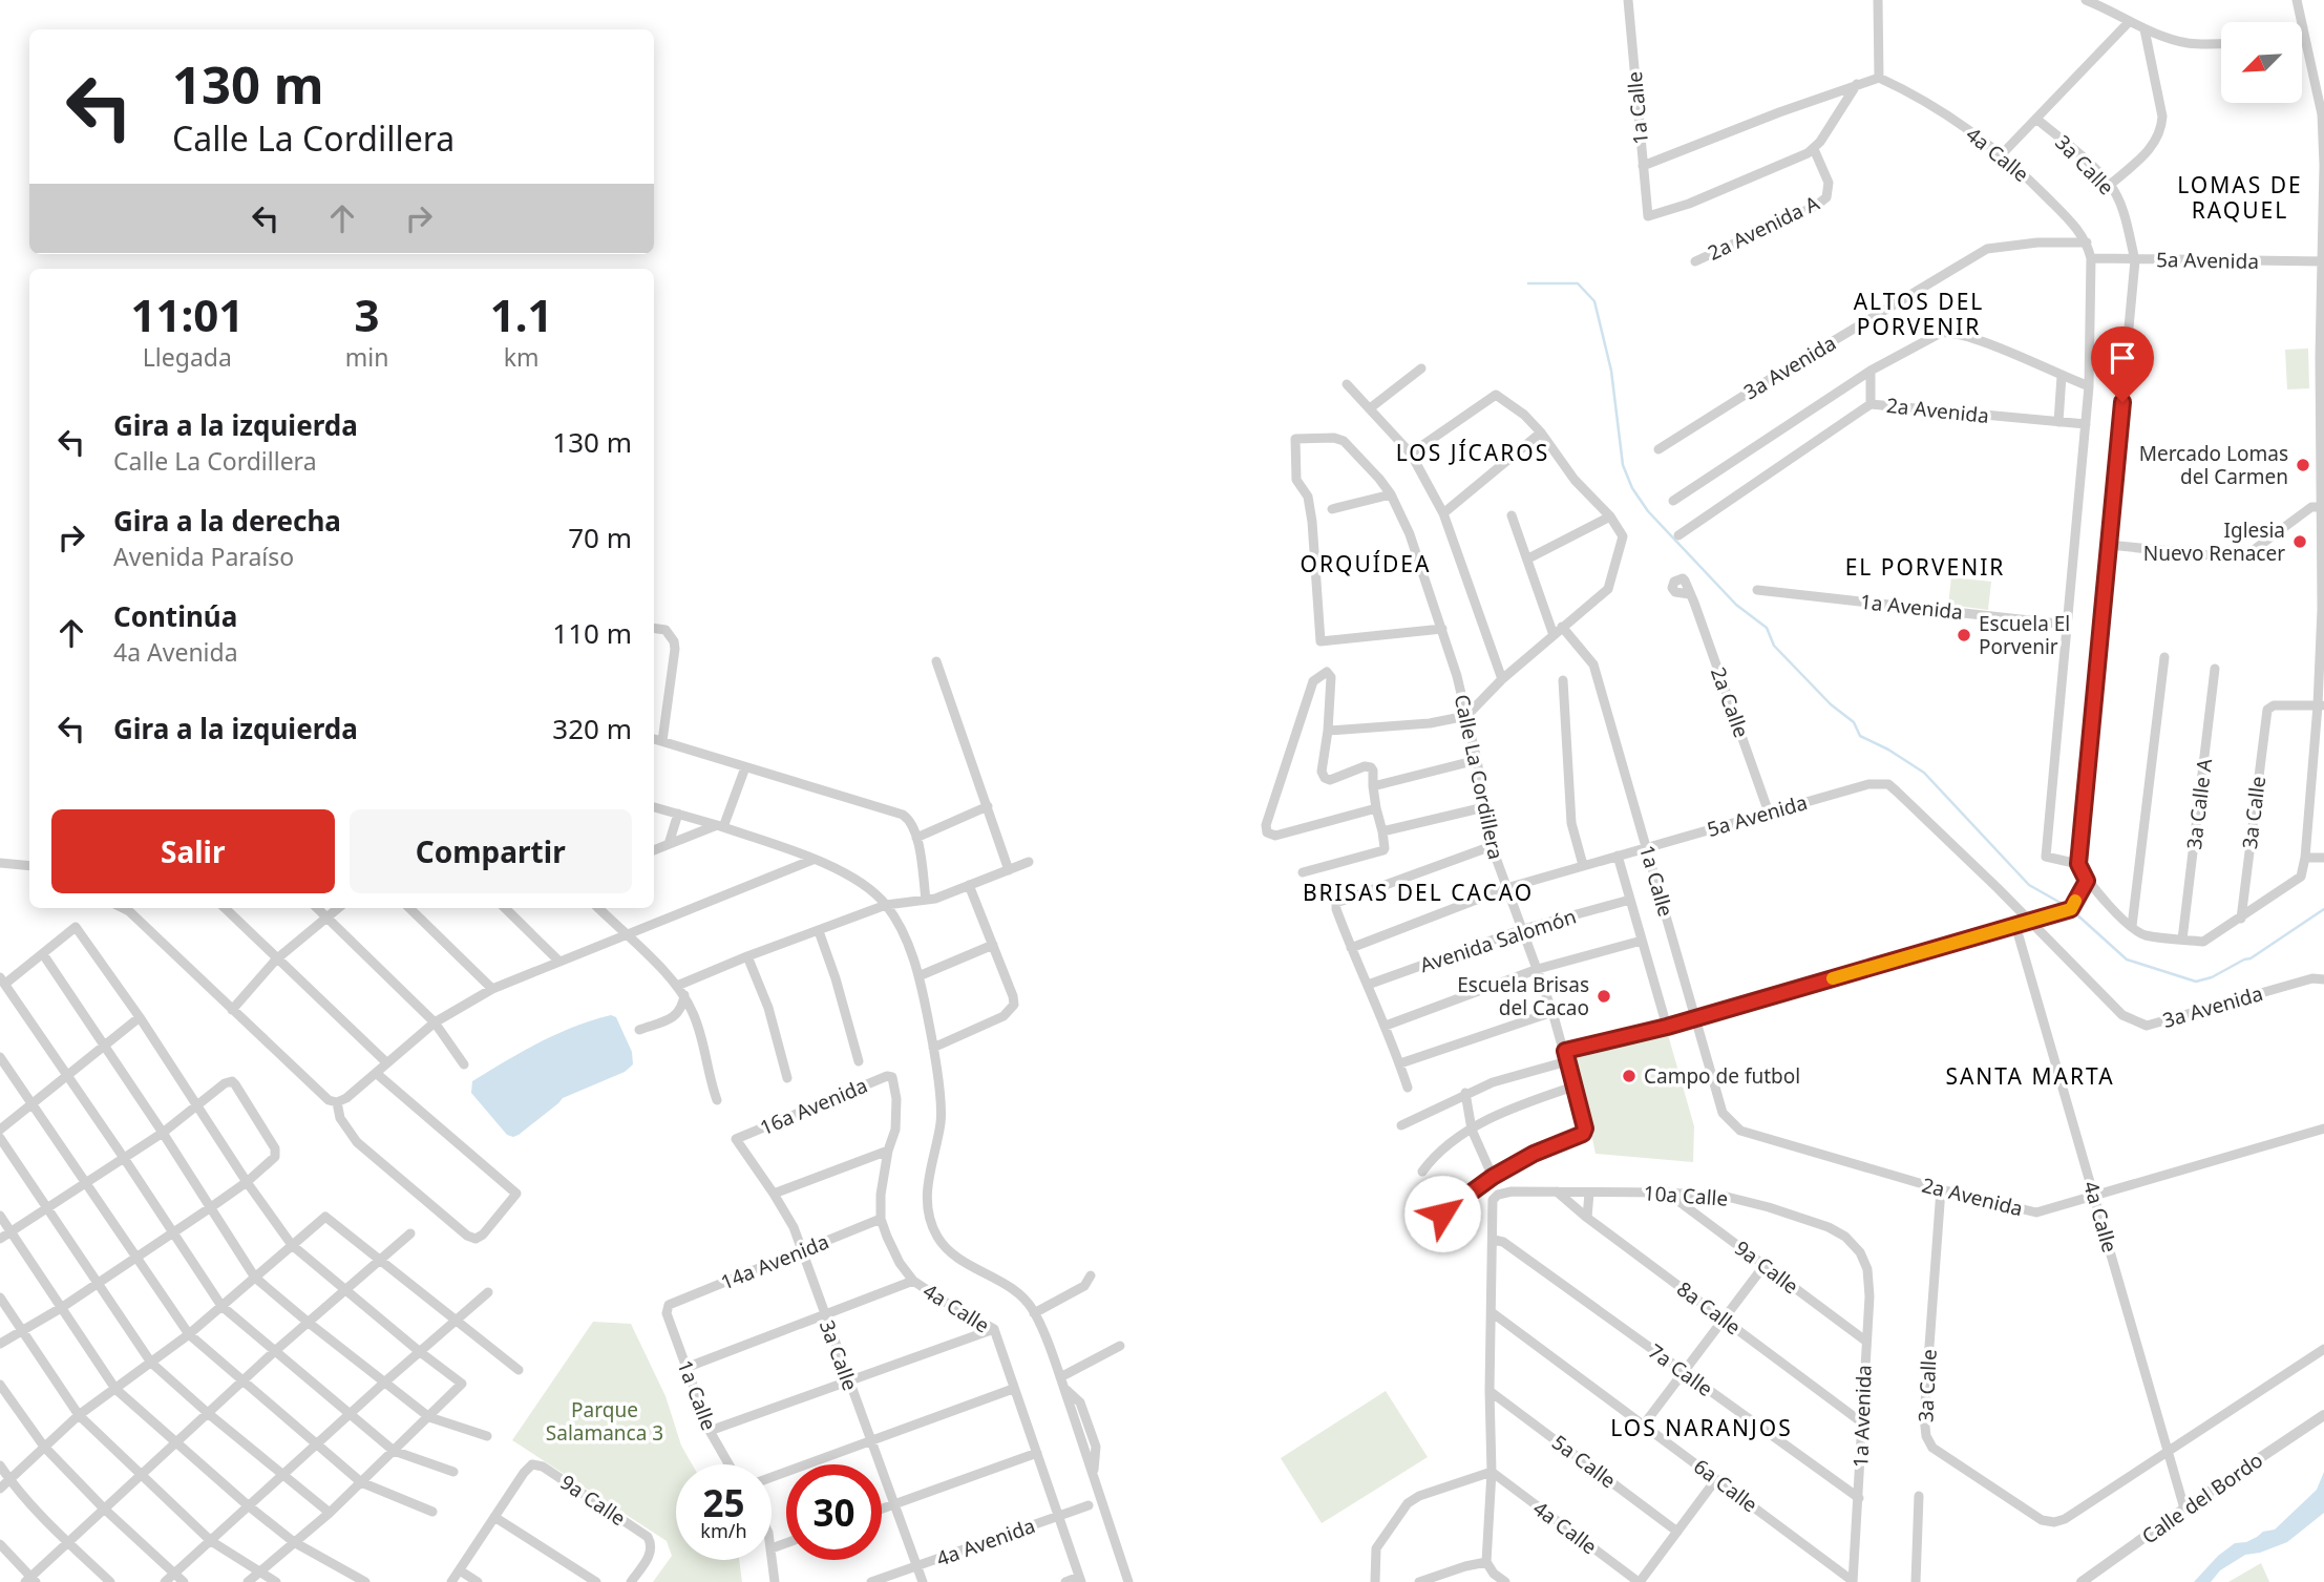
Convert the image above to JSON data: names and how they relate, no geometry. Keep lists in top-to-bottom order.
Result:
{
  "streets": {
    "street": [
      "1a Calle",
      "4a Calle",
      "3a Calle",
      "2a Avenida A",
      "5a Avenida",
      "3a Avenida",
      "2a Avenida",
      "1a Avenida",
      "2a Calle",
      "Calle La Cordillera",
      "3a Calle A",
      "Avenida Salomón",
      "16a Avenida",
      "10a Calle",
      "14a Avenida",
      "9a Calle",
      "8a Calle",
      "7a Calle",
      "5a Calle",
      "6a Calle",
      "Calle del Bordo",
      "4a Avenida"
    ]
  },
  "crossings": [
    ["1a Calle", "2a Avenida A"],
    ["1a Calle", "5a Avenida"],
    ["1a Calle", "2a Avenida"],
    ["1a Calle", "14a Avenida"],
    ["4a Calle", "3a Calle"],
    ["4a Calle", "5a Avenida"],
    ["4a Calle", "3a Avenida"],
    ["4a Calle", "2a Avenida"],
    ["4a Calle", "16a Avenida"],
    ["4a Calle", "14a Avenida"],
    ["4a Calle", "Calle del Bordo"],
    ["4a Calle", "4a Avenida"],
    ["3a Calle", "5a Avenida"],
    ["3a Calle", "2a Avenida"],
    ["3a Calle", "16a Avenida"],
    ["3a Calle", "14a Avenida"],
    ["3a Calle", "4a Avenida"],
    ["5a Avenida", "3a Avenida"],
    ["5a Avenida", "2a Calle"],
    ["5a Avenida", "Calle La Cordillera"],
    ["1a Avenida", "10a Calle"],
    ["1a Avenida", "9a Calle"],
    ["1a Avenida", "8a Calle"],
    ["1a Avenida", "7a Calle"],
    ["1a Avenida", "6a Calle"],
    ["Calle La Cordillera", "Avenida Salomón"],
    ["10a Calle", "9a Calle"],
    ["10a Calle", "8a Calle"],
    ["10a Calle", "7a Calle"]
  ],
  "districts": [
    "LOMAS DE RAQUEL",
    "ALTOS DEL PORVENIR",
    "LOS JÍCAROS",
    "ORQUÍDEA",
    "EL PORVENIR",
    "BRISAS DEL CACAO",
    "SANTA MARTA",
    "LOS NARANJOS"
  ],
  "parks": ["Parque Salamanca 3"],
  "places": [
    "Mercado Lomas del Carmen",
    "Iglesia Nuevo Renacer",
    "Escuela El Porvenir",
    "Escuela Brisas del Cacao",
    "Campo de futbol"
  ],
  "north": "bottom left",
  "page": {
    "turn": ["130 m", "Calle La Cordillera"],
    "eta": [
      "11:01",
      "Llegada",
      "3",
      "min",
      "1.1",
      "km"
    ],
    "list": [
      {
        "name": "Gira a la izquierda",
        "note": "Calle La Cordillera",
        "value": "130 m"
      },
      {
        "name": "Gira a la derecha",
        "note": "Avenida Paraíso",
        "value": "70 m"
      },
      {
        "name": "Continúa",
        "note": "4a Avenida",
        "value": "110 m"
      },
      {
        "name": "Gira a la izquierda",
        "value": "320 m"
      }
    ],
    "buttons": ["Salir", "Compartir"],
    "speed": "25 km/h",
    "limit": "30"
  }
}
